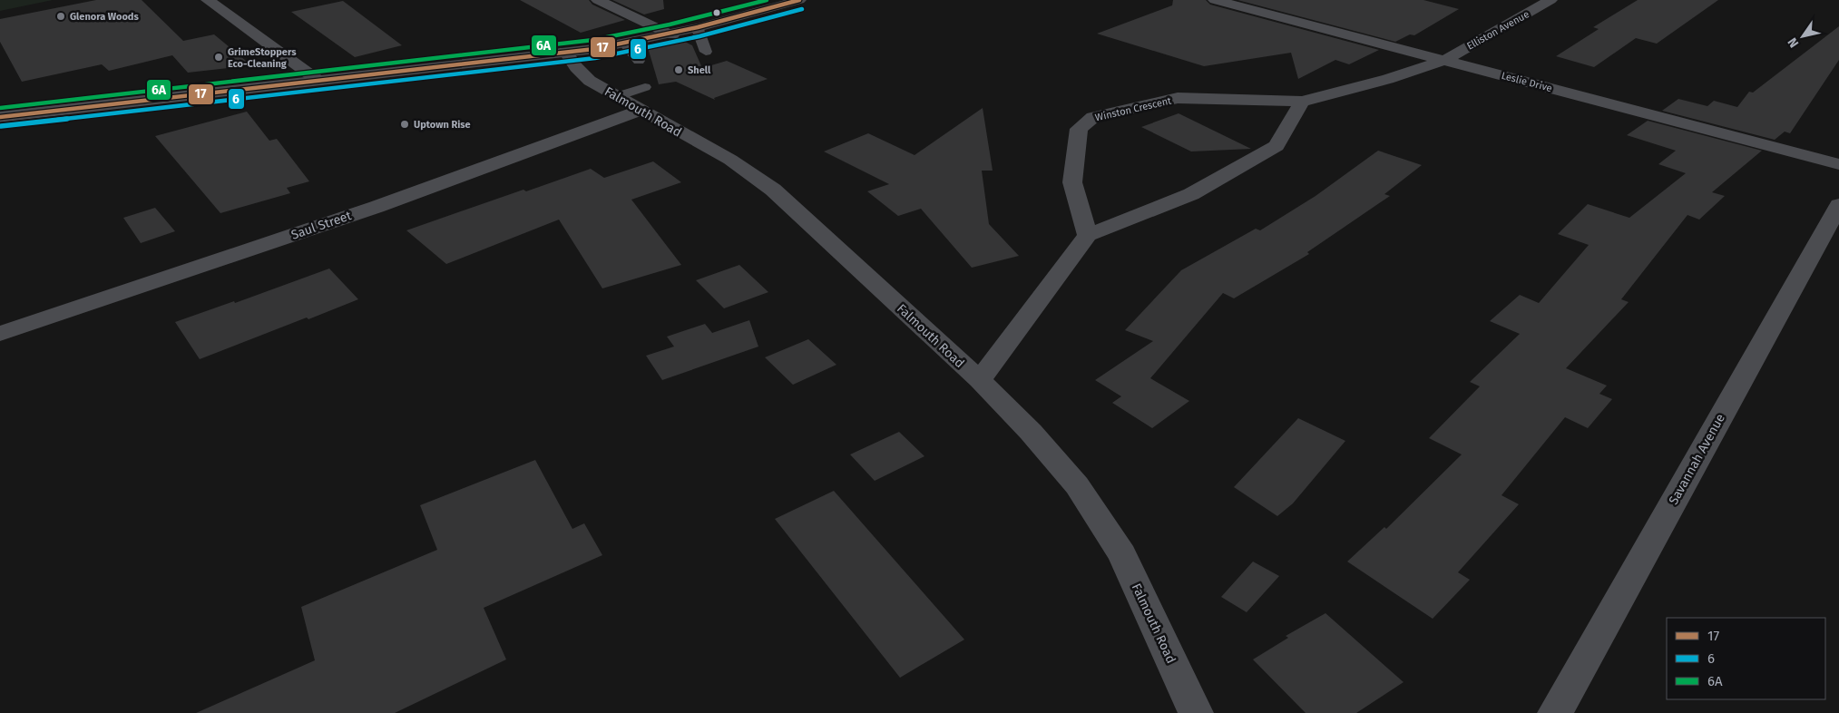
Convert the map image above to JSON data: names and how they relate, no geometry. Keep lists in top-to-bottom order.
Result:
{
  "streets": {
    "street": [
      "Elliston Avenue",
      "Leslie Drive",
      "Winston Crescent",
      "Falmouth Road",
      "Saul Street",
      "Savannah Avenue"
    ]
  },
  "crossings": [
    ["Elliston Avenue", "Leslie Drive"],
    ["Elliston Avenue", "Winston Crescent"],
    ["Leslie Drive", "Winston Crescent"],
    ["Falmouth Road", "Saul Street"]
  ],
  "places": [
    "Glenora Woods",
    "GrimeStoppers Eco-Cleaning",
    "Shell",
    "Uptown Rise"
  ],
  "lines": ["transit line 17", "transit line 6A", "transit line 6"],
  "legend": ["17", "6", "6A"],
  "north": "bottom left"
}
